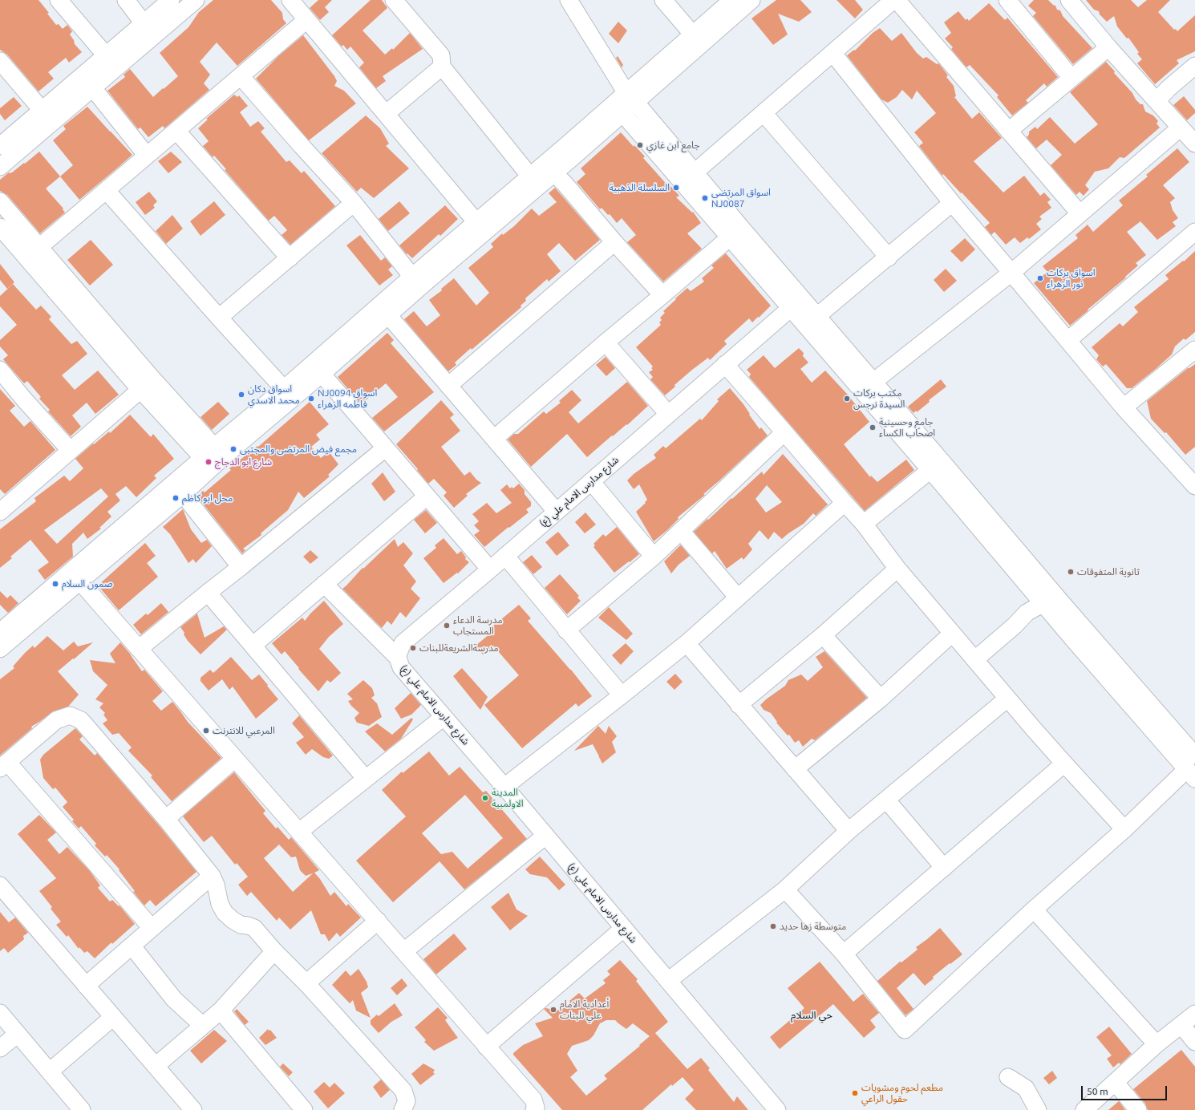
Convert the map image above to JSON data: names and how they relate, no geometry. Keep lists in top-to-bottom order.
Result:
{
  "streets": {
    "street": ["شارع مدارس الامام علي (ع)"]
  },
  "districts": ["حي السلام"],
  "places": [
    "جامع ابن غازي",
    "السلسلة الذهبية",
    "اسواق المرتضى NJ0087",
    "اسواق بركات نور الزهراء",
    "اسواق دكان محمد الاسدي",
    "NJ0094 اسواق فاطمه الزهراء",
    "مكتب بركات السيدة نرجس",
    "جامع وحسينية اصحاب الكساء",
    "مجمع فيض المرتضى والمجتبى",
    "شارع ابو الدجاج",
    "محل ابو كاظم",
    "ثانوية المتفوقات",
    "صمون السلام",
    "مدرسة الدعاء المستجاب",
    "مدرسةالشريعةللبنات",
    "المرعبي للانترنت",
    "المدينة الاولمبية",
    "متوسطة زها حديد",
    "أعدادية الامام علي للبنات",
    "مطعم لحوم ومشويات حقول الراعي"
  ],
  "scale_bar": "50 m"
}
